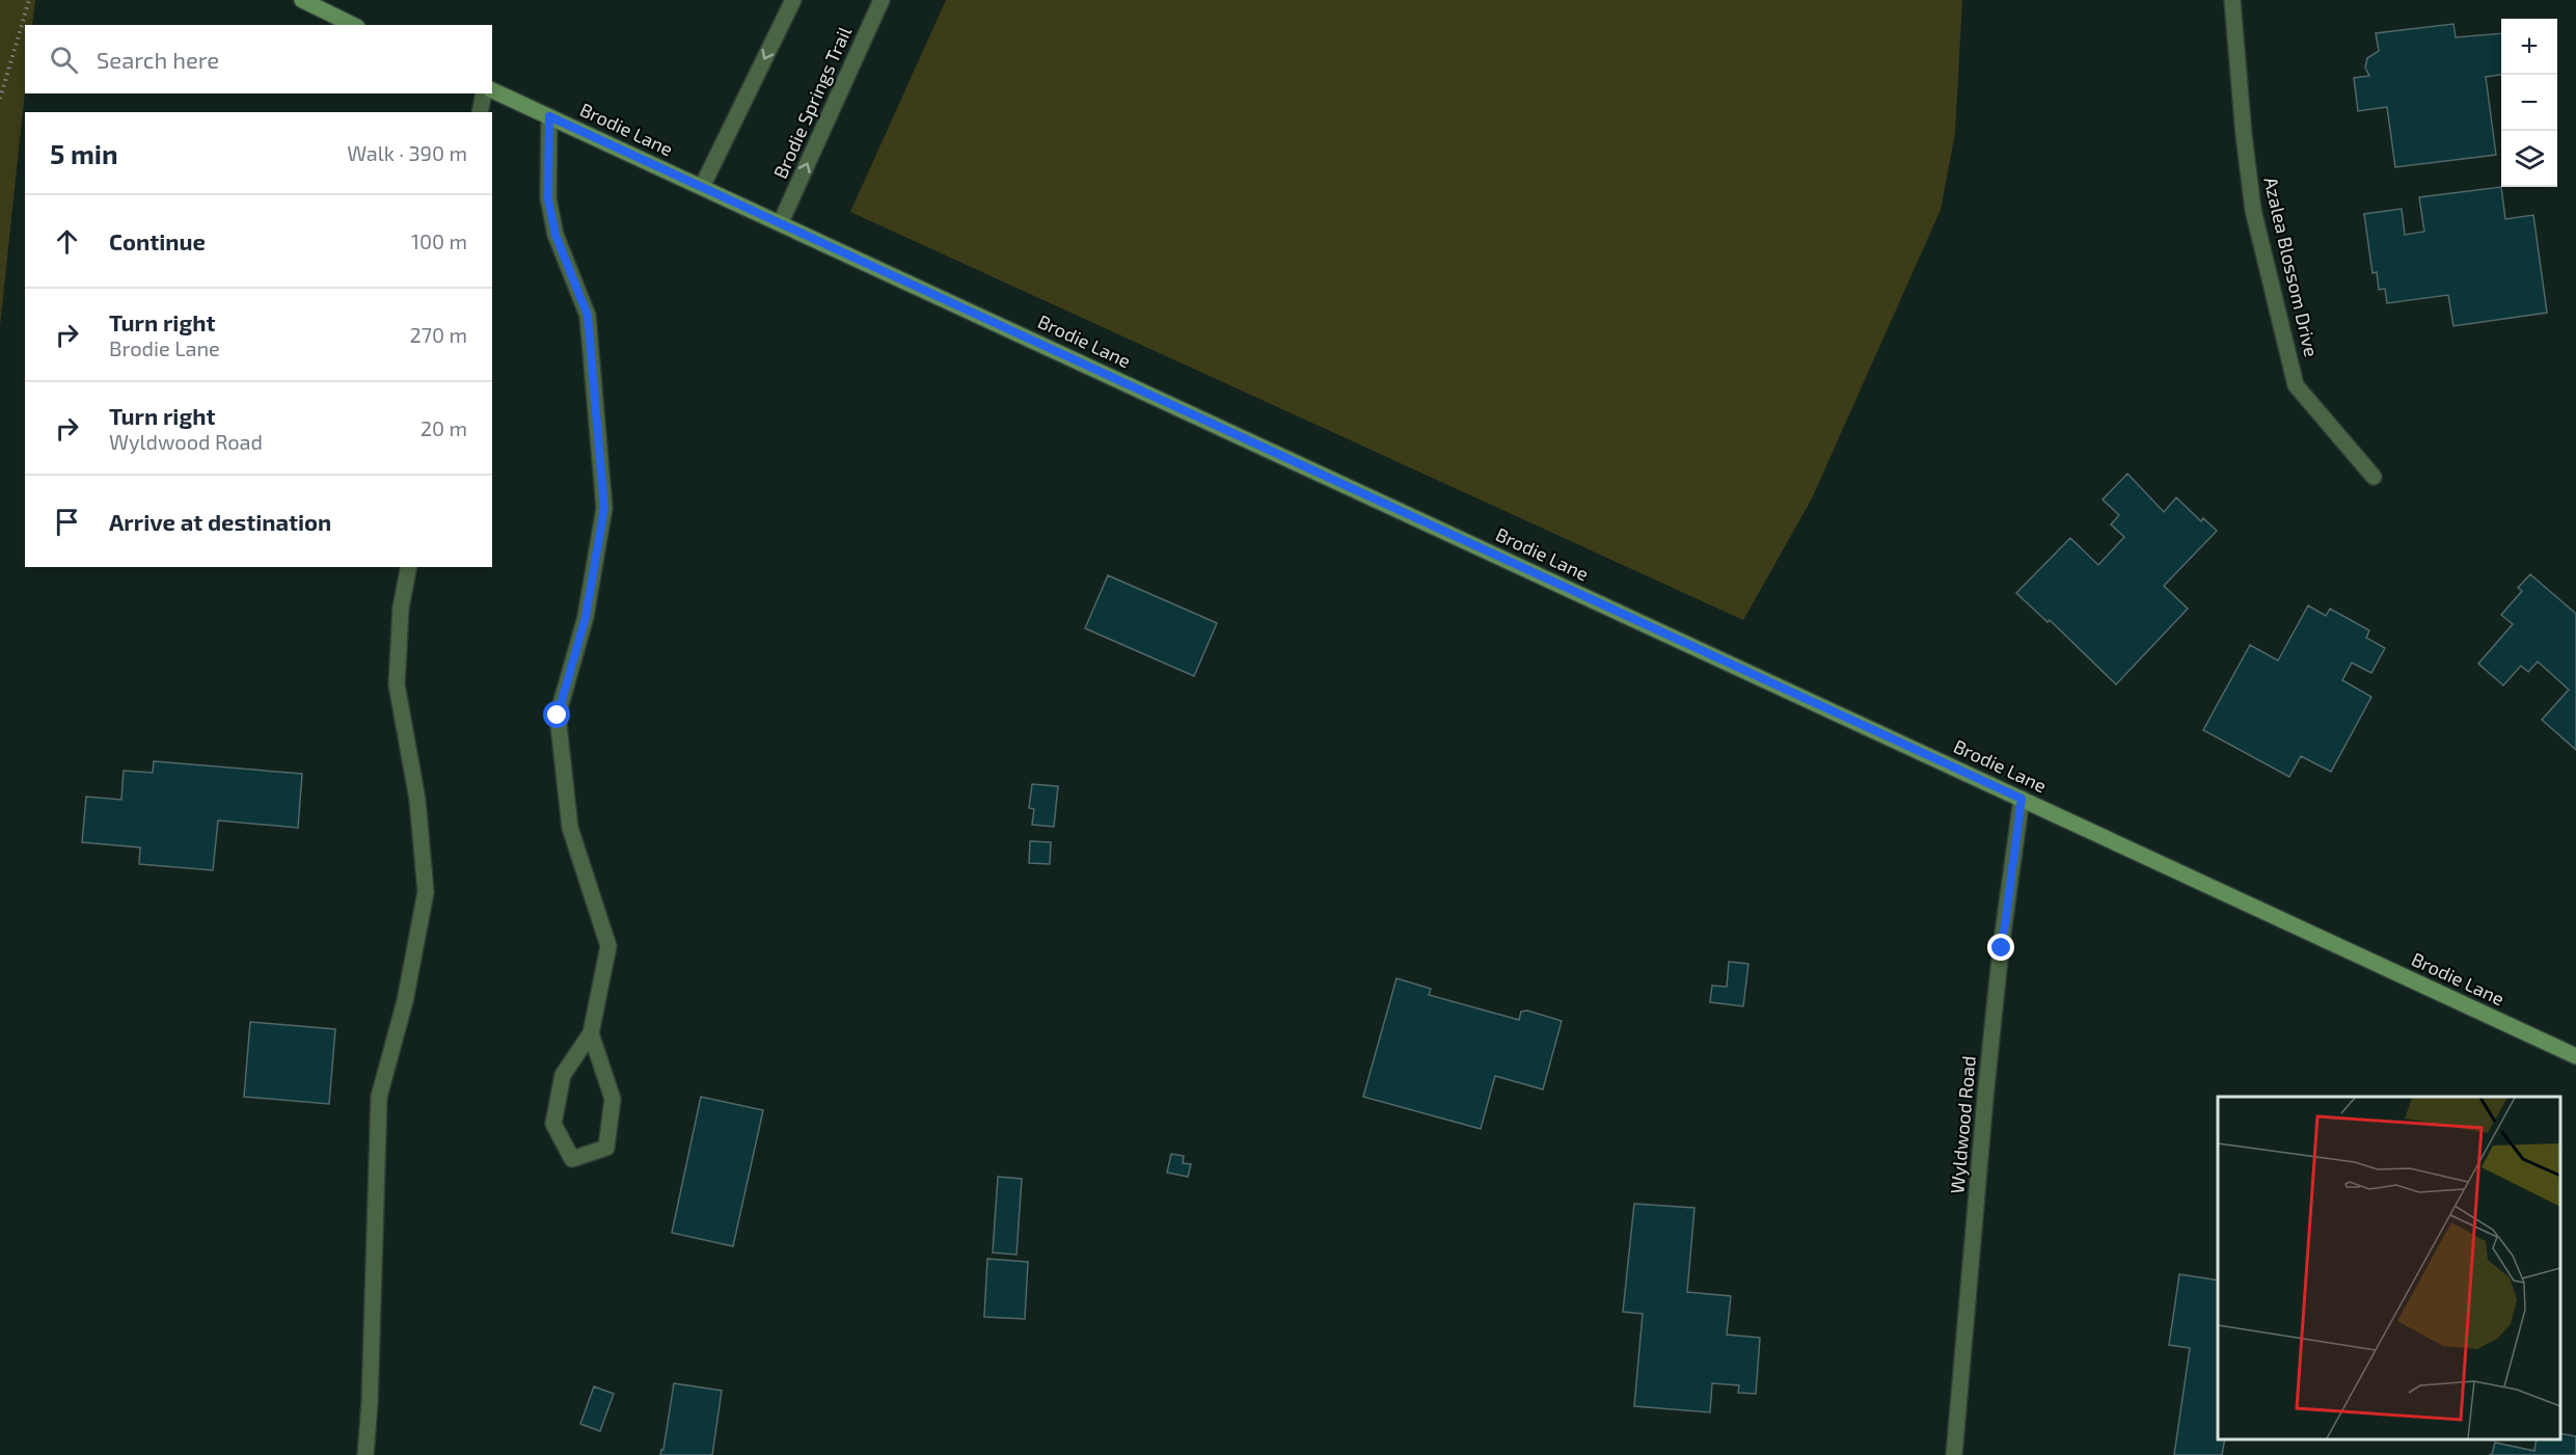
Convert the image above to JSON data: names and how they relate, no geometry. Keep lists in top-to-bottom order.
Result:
{
  "streets": {
    "main road": ["Brodie Lane"],
    "street": ["Brodie Springs Trail", "Azalea Blossom Drive", "Wyldwood Road"]
  },
  "crossings": [
    ["Brodie Springs Trail", "Brodie Lane"],
    ["Brodie Lane", "Wyldwood Road"]
  ],
  "page": {
    "map_buttons": ["+", "−"],
    "search": "Search here",
    "heading": ["5 min", "Walk · 390 m"],
    "list": [
      ["Continue", "100 m"],
      ["Turn right", "Brodie Lane", "270 m"],
      ["Turn right", "Wyldwood Road", "20 m"],
      "Arrive at destination"
    ]
  }
}
